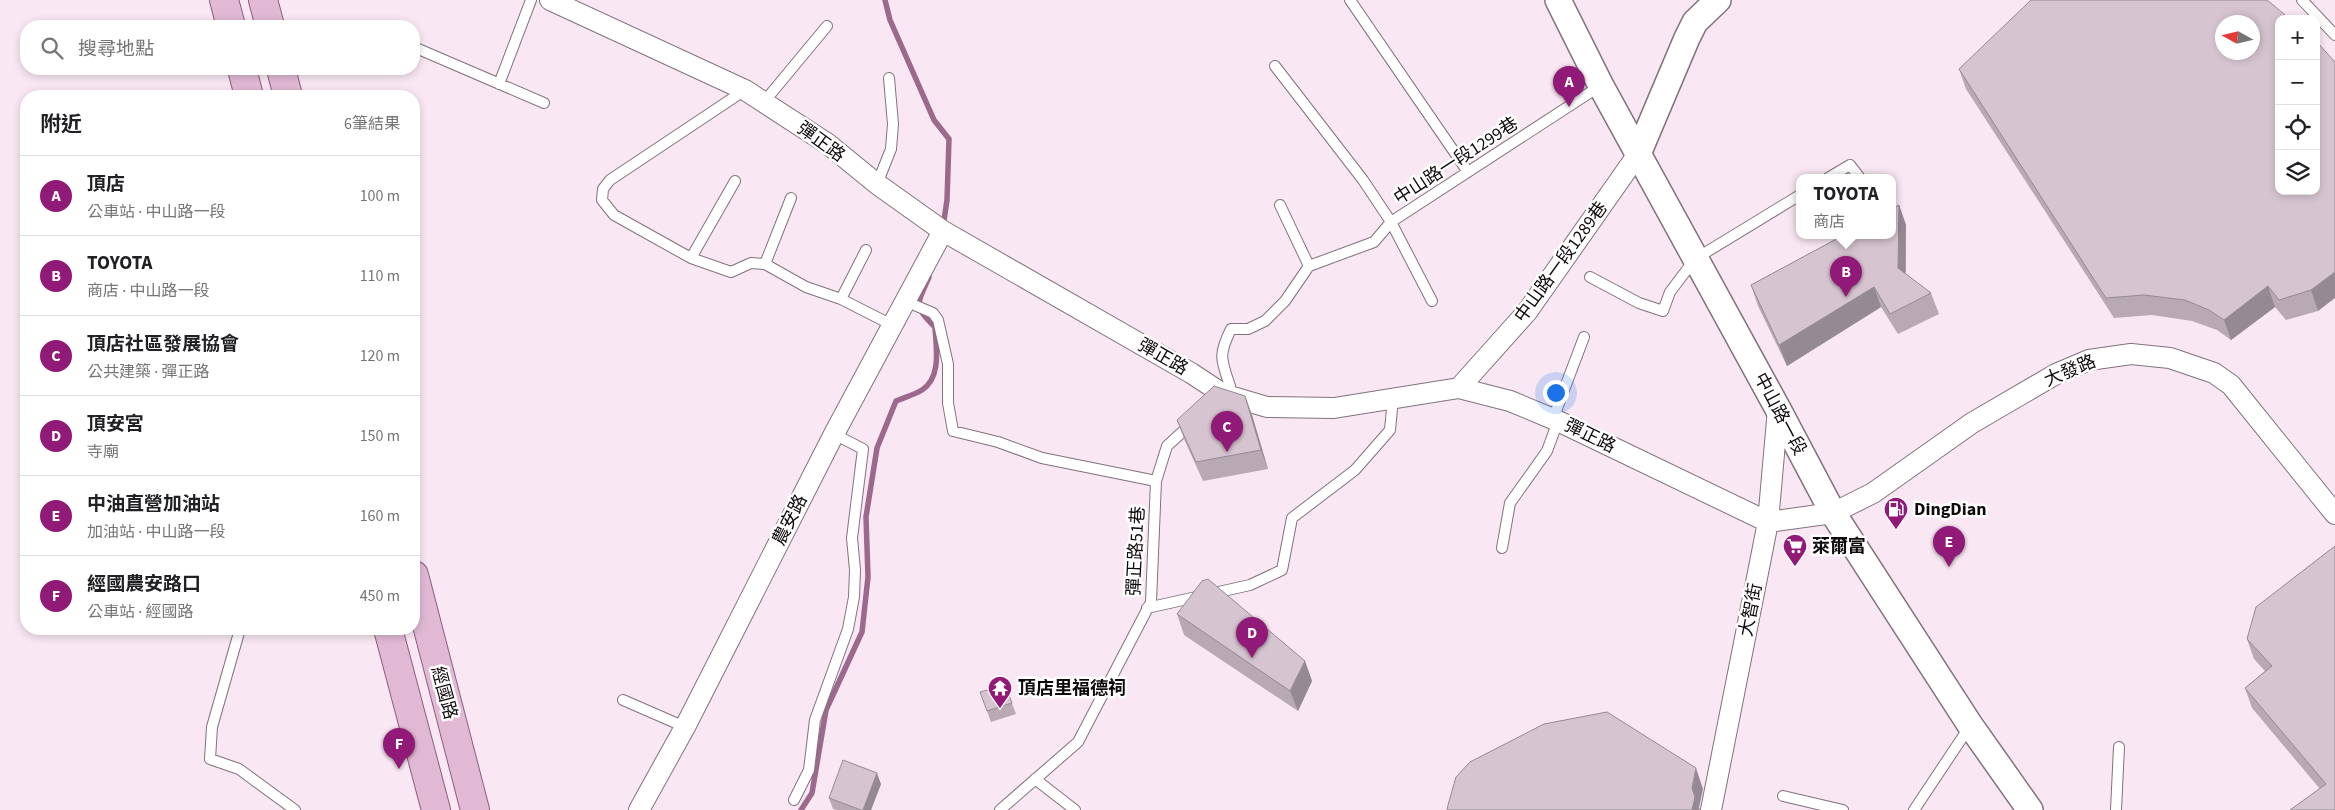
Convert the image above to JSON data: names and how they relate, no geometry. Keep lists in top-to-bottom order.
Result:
{
  "streets": {
    "main road": ["經國路"],
    "street": [
      "彈正路",
      "中山路一段1289巷",
      "大發路",
      "中山路一段",
      "農安路",
      "大智街"
    ],
    "lane": ["中山路一段1299巷", "彈正路51巷"]
  },
  "crossings": [
    ["彈正路", "中山路一段1289巷"],
    ["彈正路", "農安路"],
    ["彈正路", "大智街"],
    ["中山路一段1299巷", "中山路一段"],
    ["中山路一段1289巷", "中山路一段"],
    ["大發路", "中山路一段"],
    ["中山路一段", "大智街"]
  ],
  "places": {
    "fuel station": ["DingDian"],
    "supermarket": ["萊爾富"],
    "temple": ["頂店里福德祠"]
  },
  "north": "left",
  "page": {
    "map_buttons": ["+", "−"],
    "search": "搜尋地點",
    "pins": [
      "A",
      "B",
      "C",
      "E",
      "D",
      "F"
    ],
    "heading": ["附近", "6筆結果"],
    "list": [
      {
        "mark": "A",
        "name": "頂店",
        "note": "公車站 · 中山路一段",
        "value": "100 m"
      },
      {
        "mark": "B",
        "name": "TOYOTA",
        "note": "商店 · 中山路一段",
        "value": "110 m"
      },
      {
        "mark": "C",
        "name": "頂店社區發展協會",
        "note": "公共建築 · 彈正路",
        "value": "120 m"
      },
      {
        "mark": "D",
        "name": "頂安宮",
        "note": "寺廟",
        "value": "150 m"
      },
      {
        "mark": "E",
        "name": "中油直營加油站",
        "note": "加油站 · 中山路一段",
        "value": "160 m"
      },
      {
        "mark": "F",
        "name": "經國農安路口",
        "note": "公車站 · 經國路",
        "value": "450 m"
      }
    ],
    "popup": ["TOYOTA", "商店"]
  }
}
